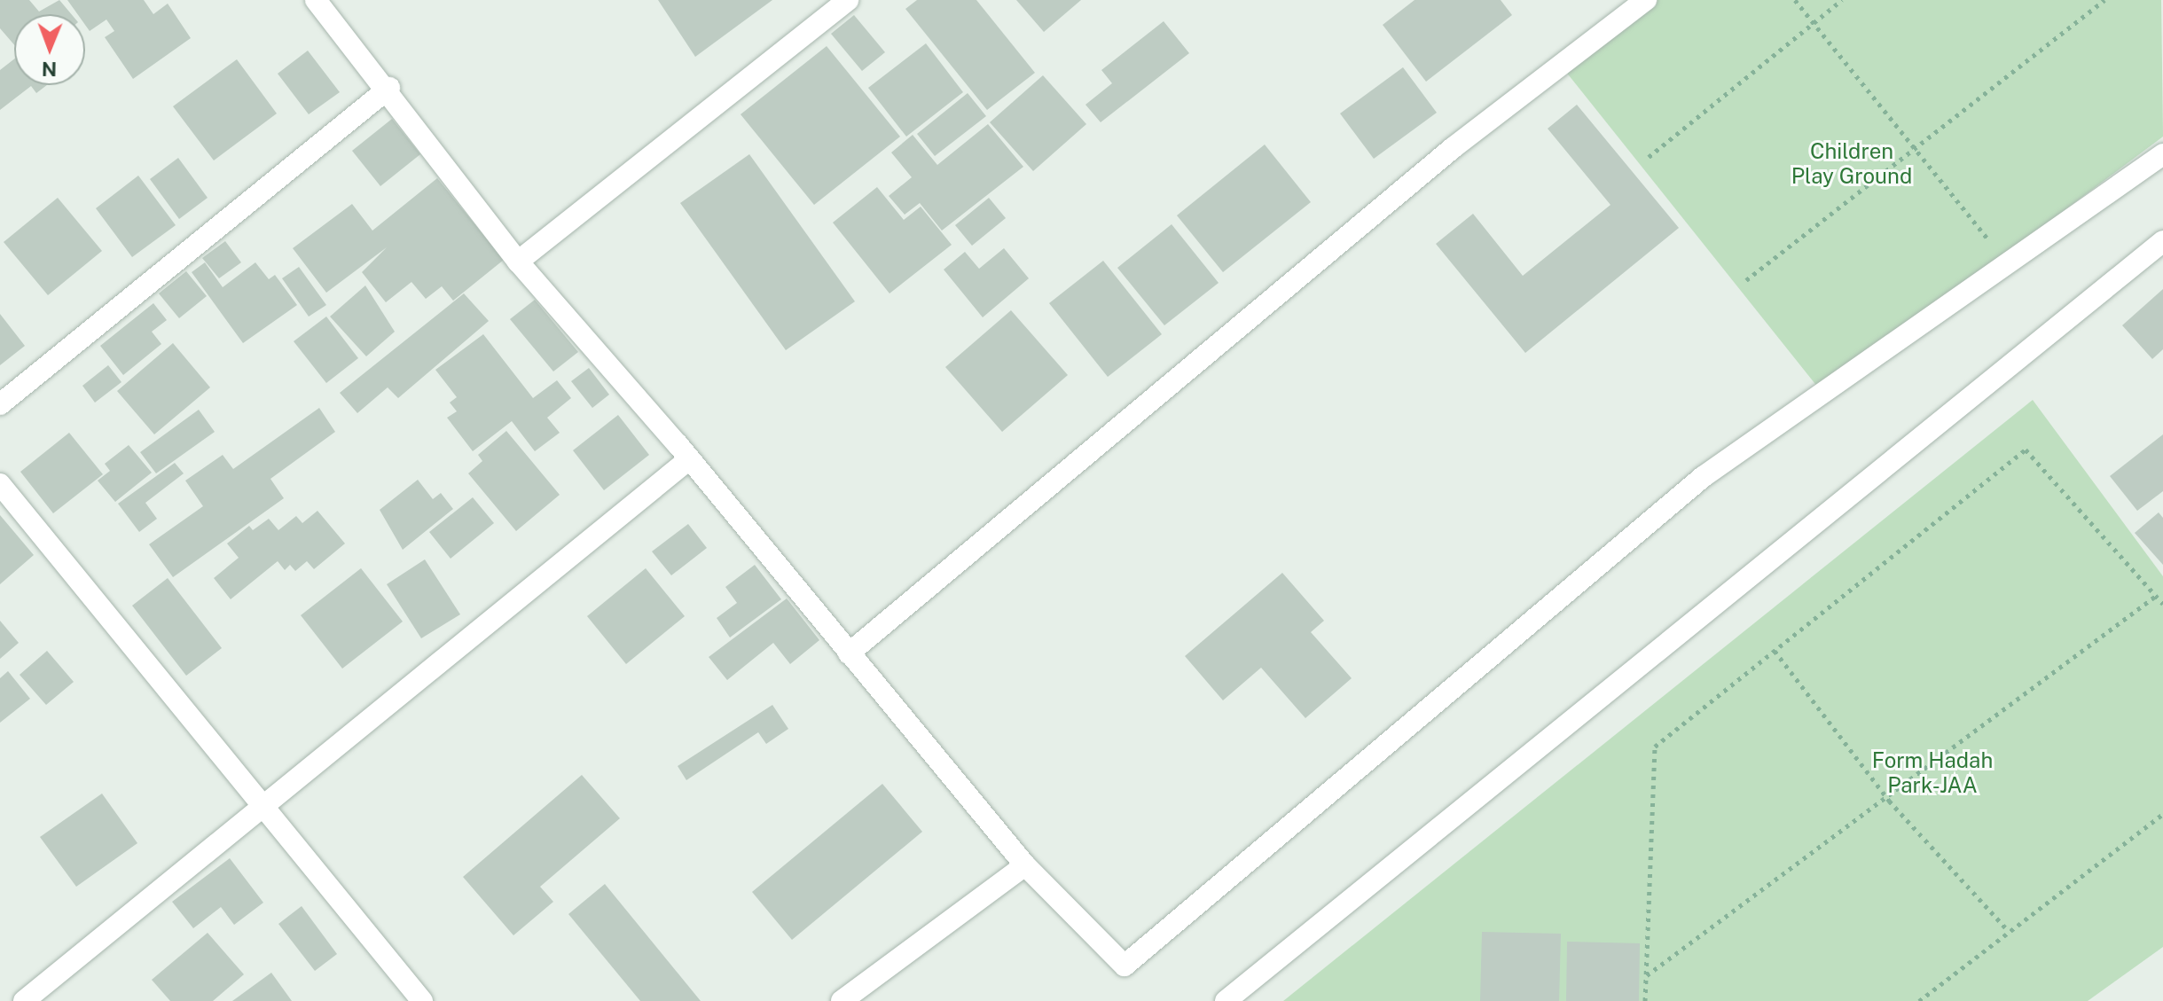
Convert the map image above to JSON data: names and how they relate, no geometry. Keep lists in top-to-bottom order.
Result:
{
  "parks": ["Children Play Ground", "Form Hadah Park-JAA"],
  "north": "bottom"
}
